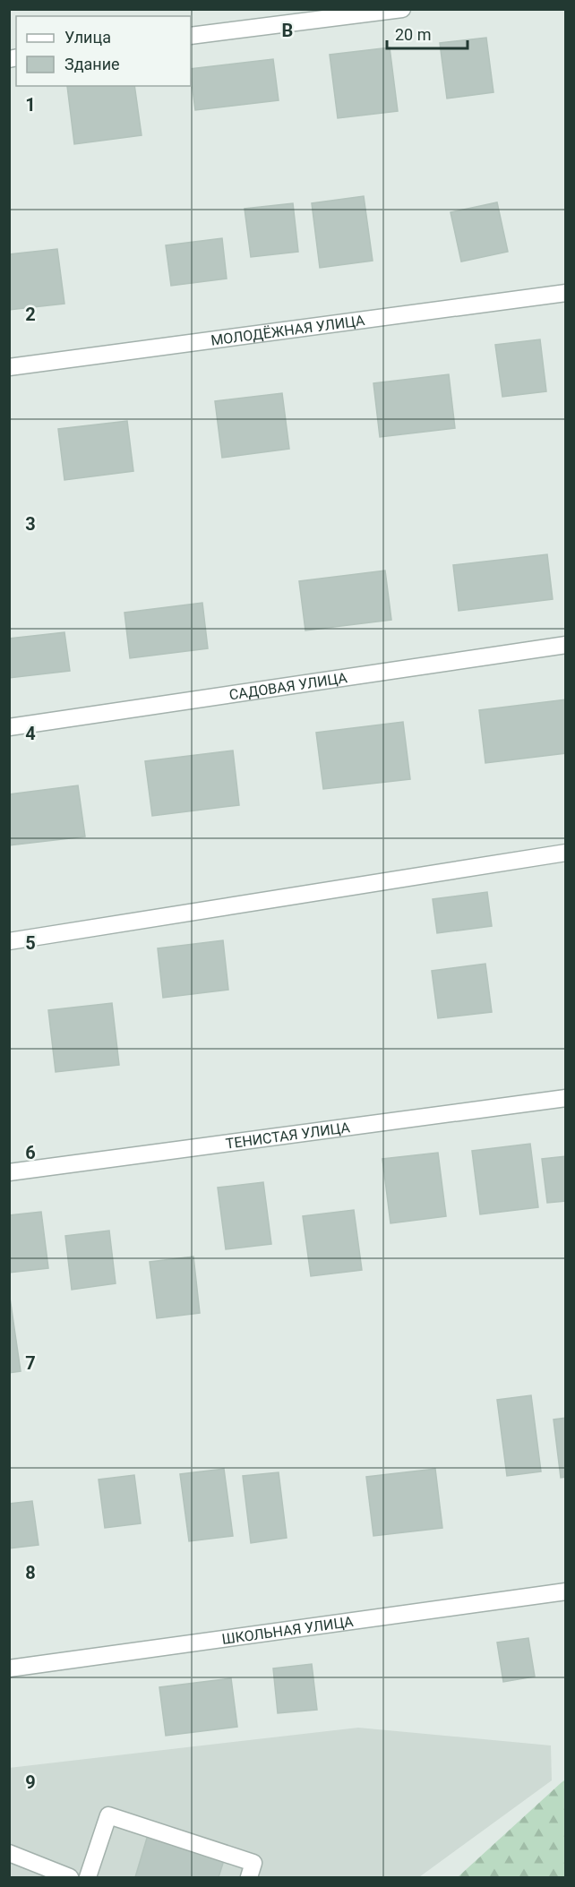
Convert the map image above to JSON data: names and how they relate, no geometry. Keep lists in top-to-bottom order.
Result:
{
  "streets": {
    "street": [
      "МОЛОДЁЖНАЯ УЛИЦА",
      "САДОВАЯ УЛИЦА",
      "ТЕНИСТАЯ УЛИЦА",
      "ШКОЛЬНАЯ УЛИЦА"
    ]
  },
  "legend": ["Улица", "Здание"],
  "scale_bar": "20 m",
  "grid": {
    "columns": ["B"],
    "rows": [
      "1",
      "2",
      "3",
      "4",
      "5",
      "6",
      "7",
      "8",
      "9"
    ]
  }
}
